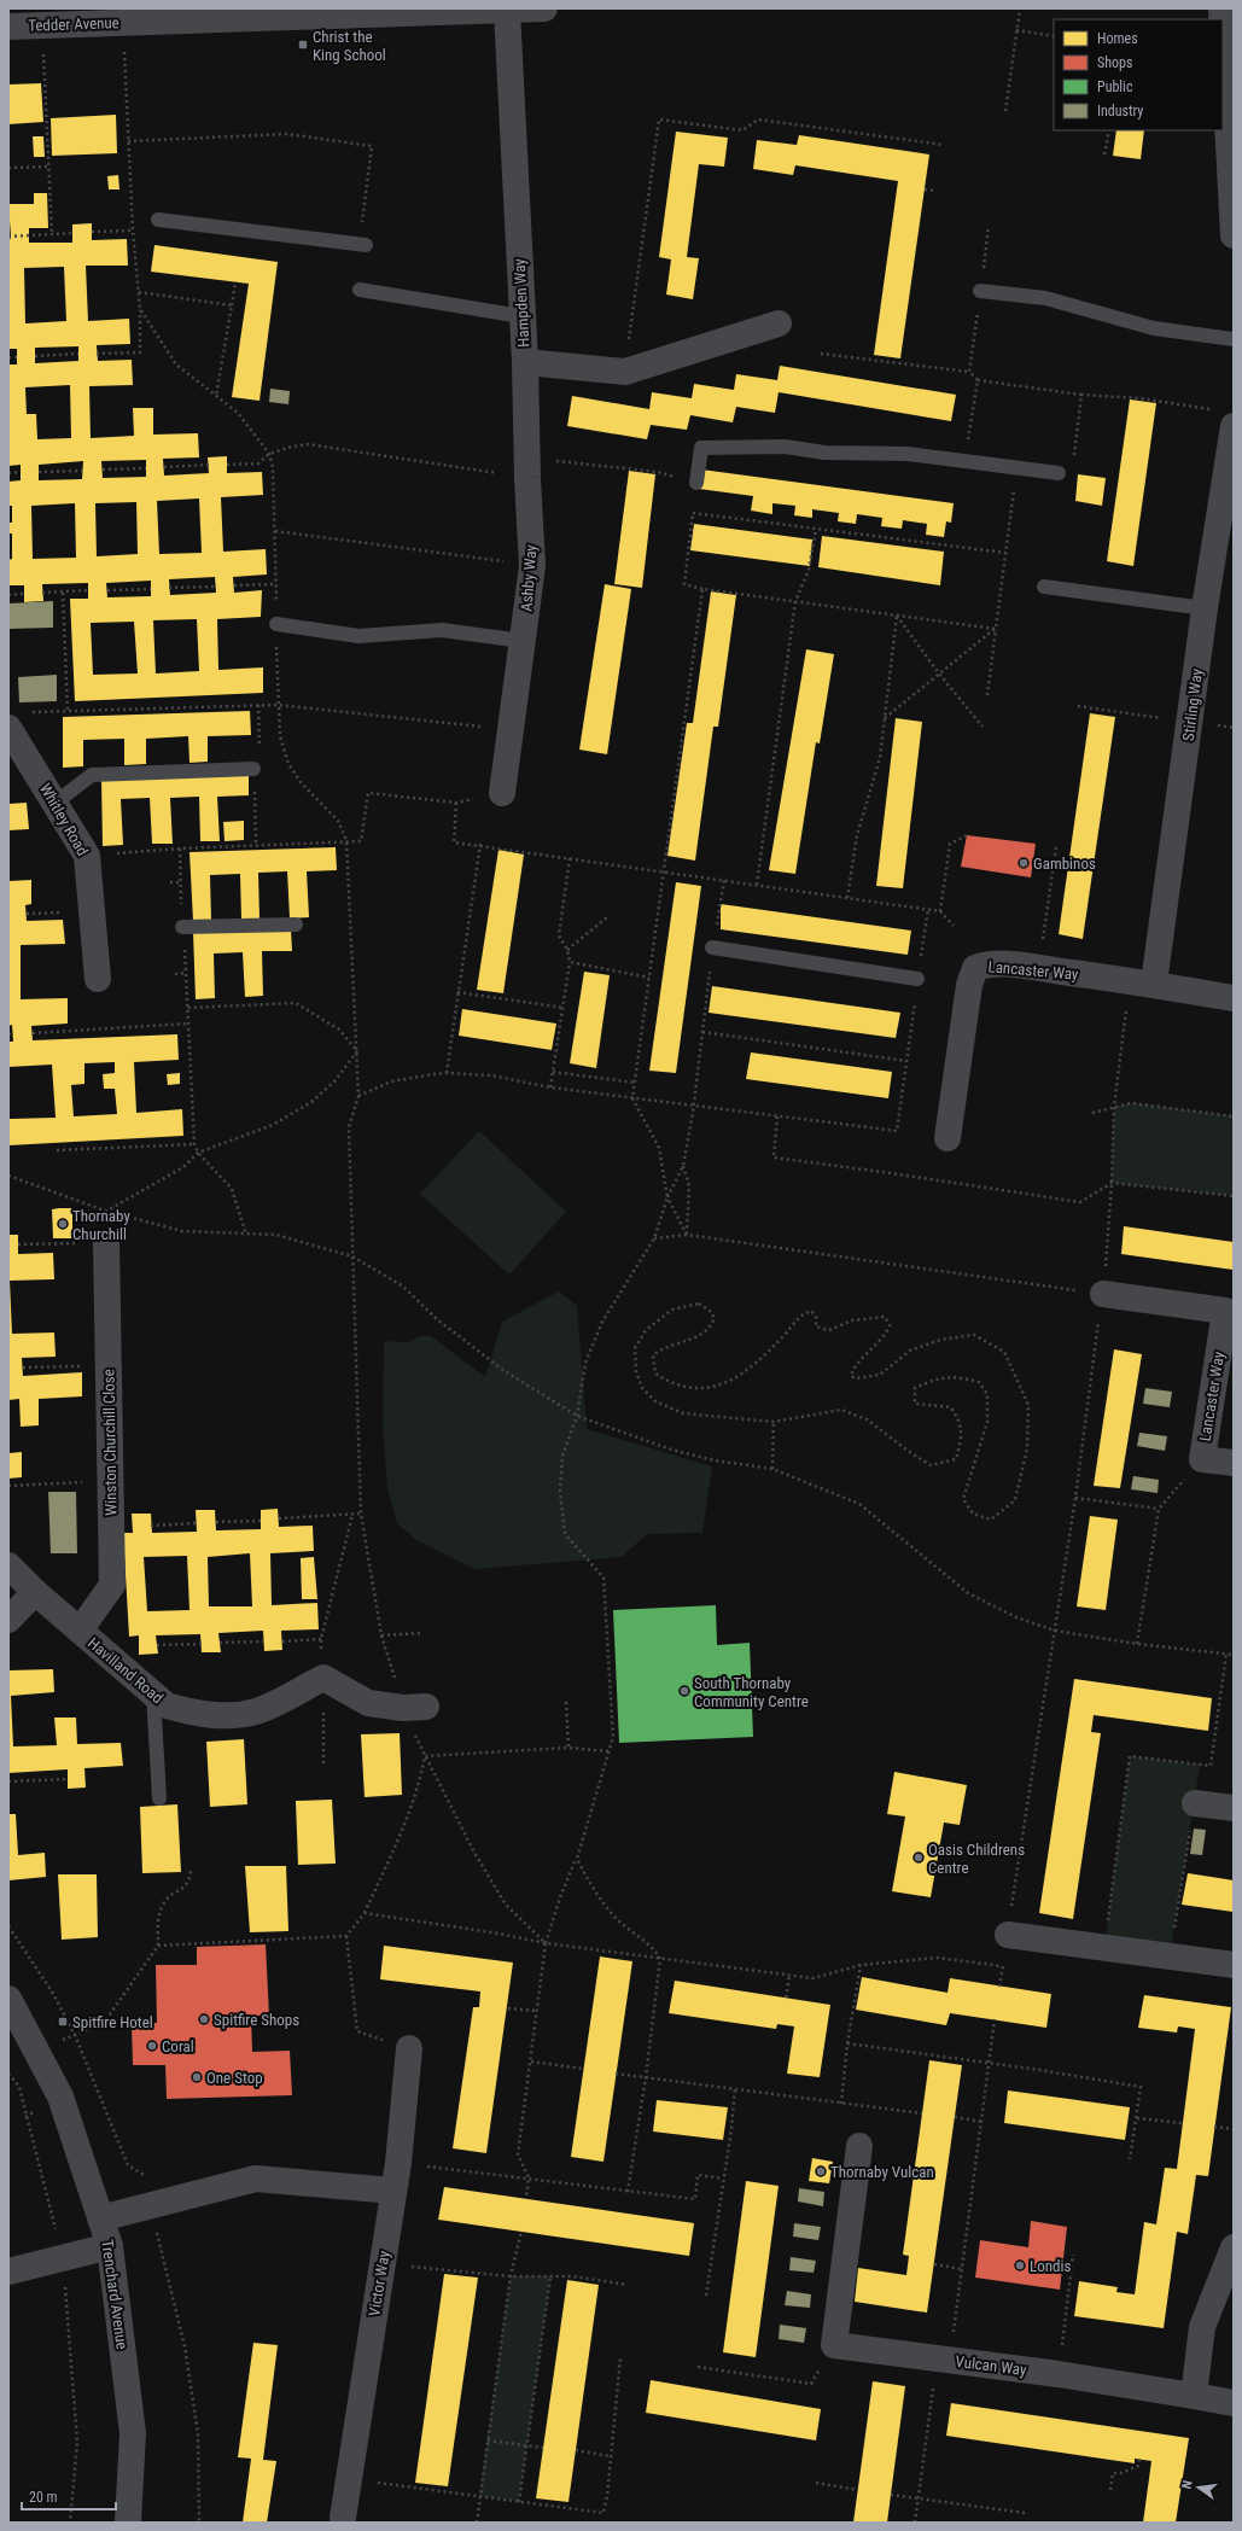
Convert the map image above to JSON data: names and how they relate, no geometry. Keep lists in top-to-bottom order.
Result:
{
  "streets": {
    "street": [
      "Tedder Avenue",
      "Hampden Way",
      "Ashby Way",
      "Stirling Way",
      "Whitley Road",
      "Lancaster Way",
      "Winston Churchill Close",
      "Havilland Road",
      "Victor Way",
      "Trenchard Avenue",
      "Vulcan Way"
    ]
  },
  "crossings": [
    ["Tedder Avenue", "Hampden Way"],
    ["Hampden Way", "Ashby Way"],
    ["Stirling Way", "Lancaster Way"],
    ["Winston Churchill Close", "Havilland Road"]
  ],
  "places": {
    "transit": ["Christ the King School", "Spitfire Hotel"],
    "other": [
      "Gambinos",
      "Thornaby Churchill",
      "South Thornaby Community Centre",
      "Oasis Childrens Centre",
      "Spitfire Shops",
      "Coral",
      "One Stop",
      "Thornaby Vulcan",
      "Londis"
    ]
  },
  "legend": [
    "Homes",
    "Shops",
    "Public",
    "Industry"
  ],
  "scale_bar": "20 m",
  "north": "left"
}
